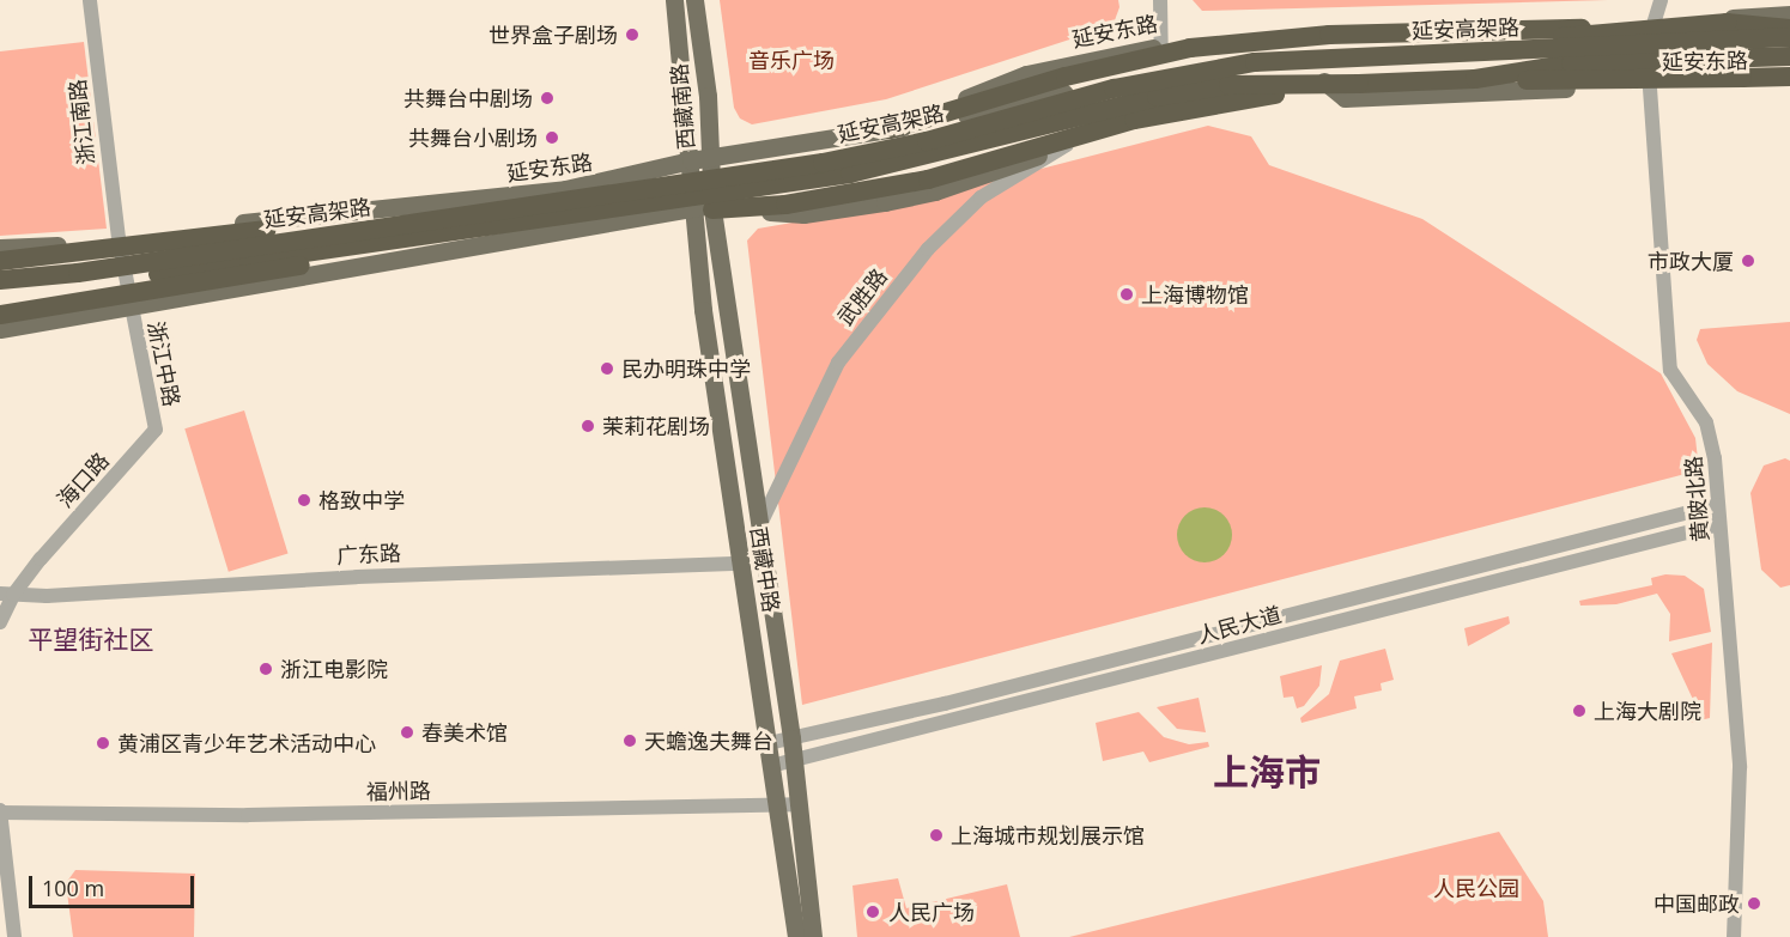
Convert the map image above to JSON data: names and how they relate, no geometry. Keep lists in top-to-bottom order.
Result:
{
  "streets": {
    "highway": ["延安高架路"],
    "main road": ["延安东路", "西藏南路", "西藏中路"],
    "street": [
      "浙江南路",
      "武胜路",
      "浙江中路",
      "海口路",
      "黄陂北路",
      "广东路",
      "人民大道",
      "福州路"
    ]
  },
  "crossings": [
    ["延安高架路", "延安东路"],
    ["延安东路", "西藏南路"],
    ["延安东路", "浙江南路"],
    ["延安东路", "武胜路"],
    ["延安东路", "浙江中路"],
    ["延安东路", "黄陂北路"],
    ["延安东路", "西藏中路"],
    ["西藏南路", "西藏中路"],
    ["浙江南路", "浙江中路"],
    ["武胜路", "西藏中路"],
    ["浙江中路", "海口路"],
    ["海口路", "广东路"],
    ["黄陂北路", "人民大道"],
    ["广东路", "西藏中路"],
    ["西藏中路", "人民大道"],
    ["西藏中路", "福州路"]
  ],
  "districts": ["平望街社区", "上海市"],
  "parks": ["音乐广场", "人民公园"],
  "places": [
    "世界盒子剧场",
    "共舞台中剧场",
    "共舞台小剧场",
    "市政大厦",
    "上海博物馆",
    "民办明珠中学",
    "茉莉花剧场",
    "格致中学",
    "浙江电影院",
    "上海大剧院",
    "春美术馆",
    "天蟾逸夫舞台",
    "黄浦区青少年艺术活动中心",
    "上海城市规划展示馆",
    "中国邮政",
    "人民广场"
  ],
  "scale_bar": "100 m"
}
